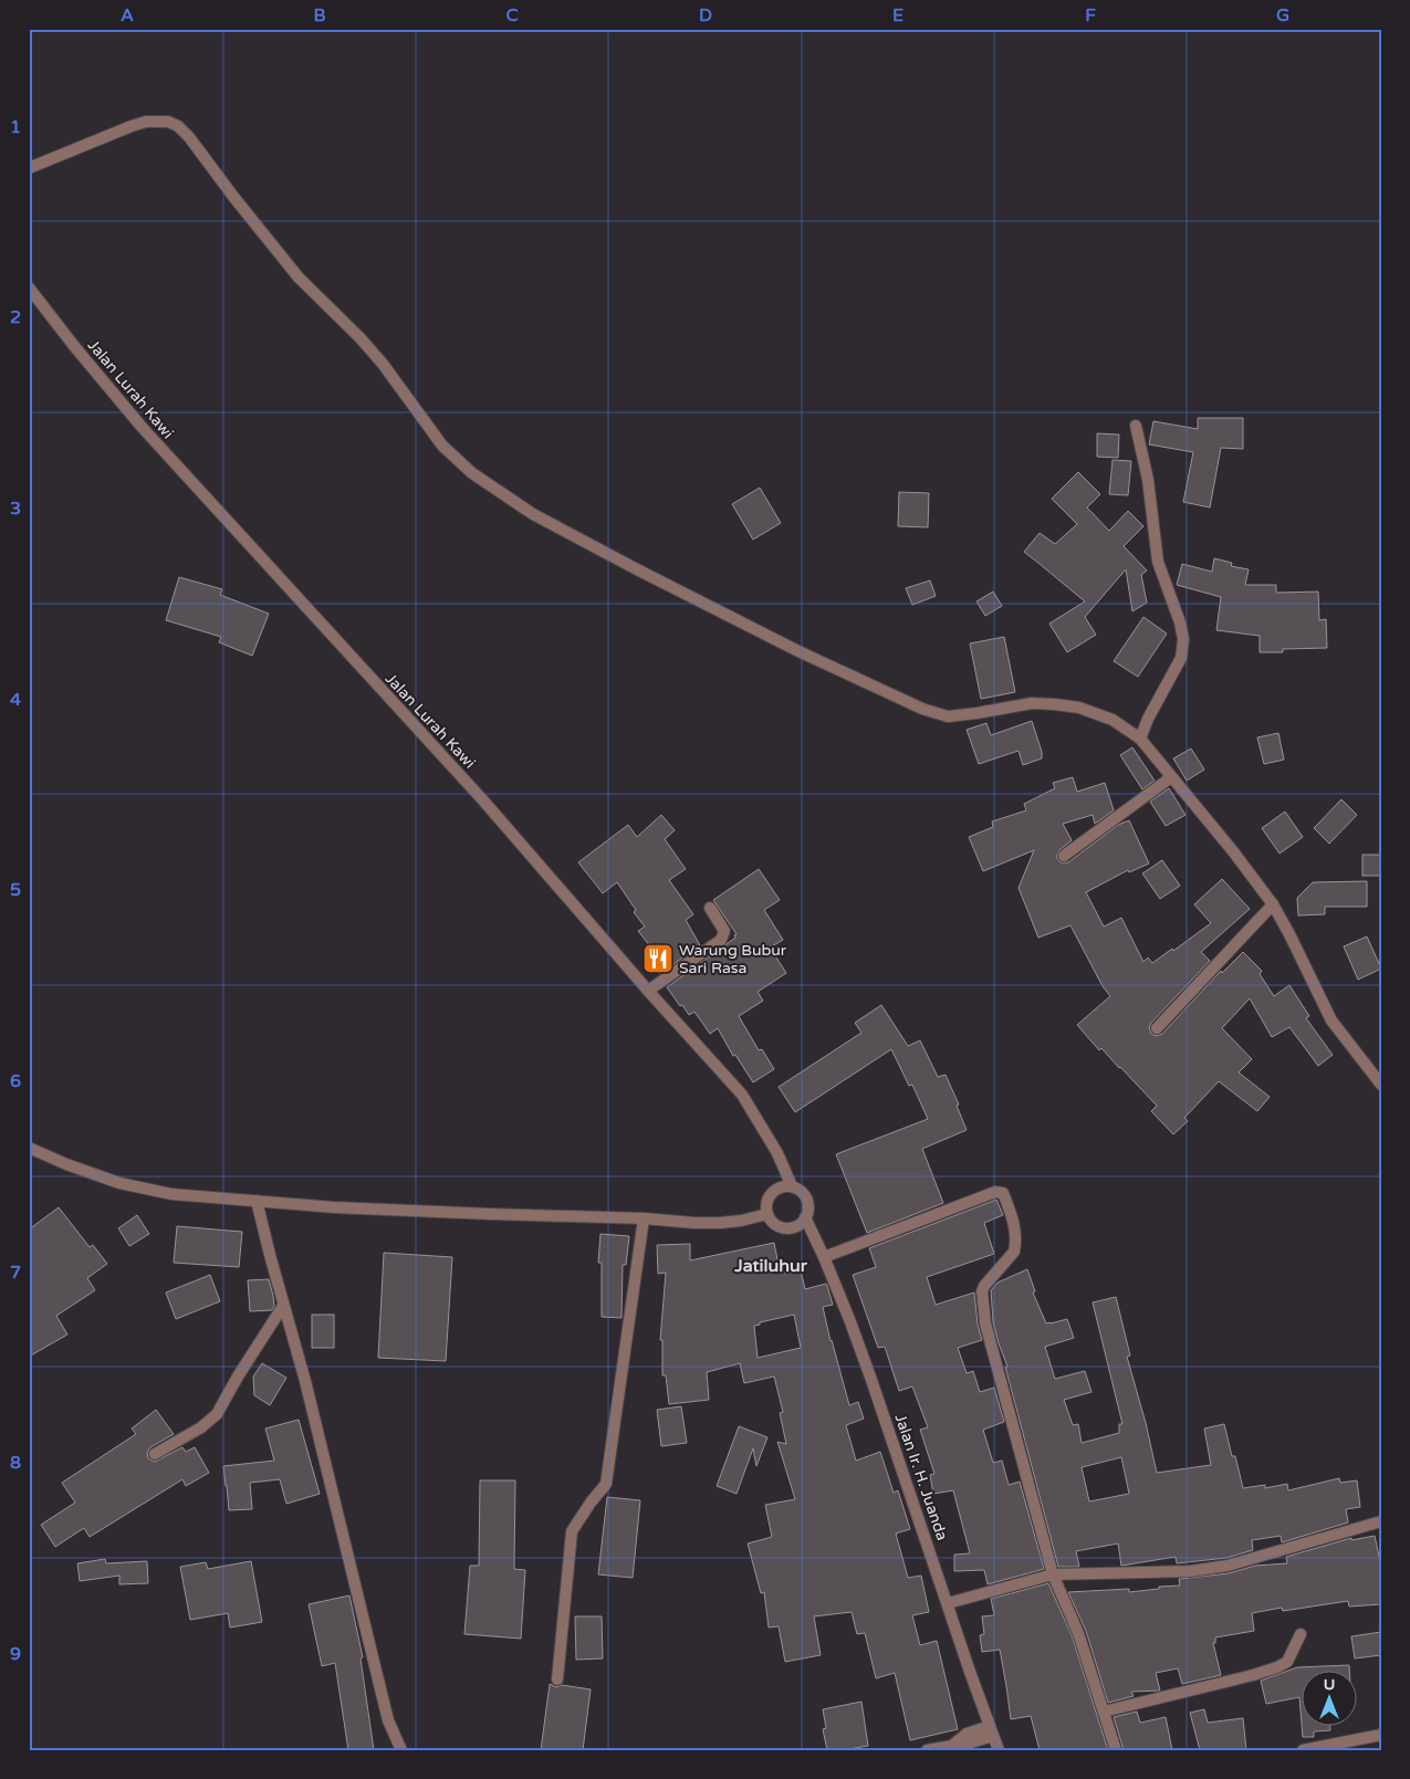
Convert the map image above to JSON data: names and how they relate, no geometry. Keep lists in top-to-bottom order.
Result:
{
  "streets": {
    "street": ["Jalan Lurah Kawi", "Jalan Ir. H. Juanda"]
  },
  "crossings": [
    ["Jalan Lurah Kawi", "Jalan Ir. H. Juanda"]
  ],
  "districts": ["Jatiluhur"],
  "places": {
    "restaurant": ["Warung Bubur Sari Rasa"]
  },
  "north": "top",
  "grid": {
    "columns": [
      "A",
      "B",
      "C",
      "D",
      "E",
      "F",
      "G"
    ],
    "rows": [
      "1",
      "2",
      "3",
      "4",
      "5",
      "6",
      "7",
      "8",
      "9"
    ]
  }
}
